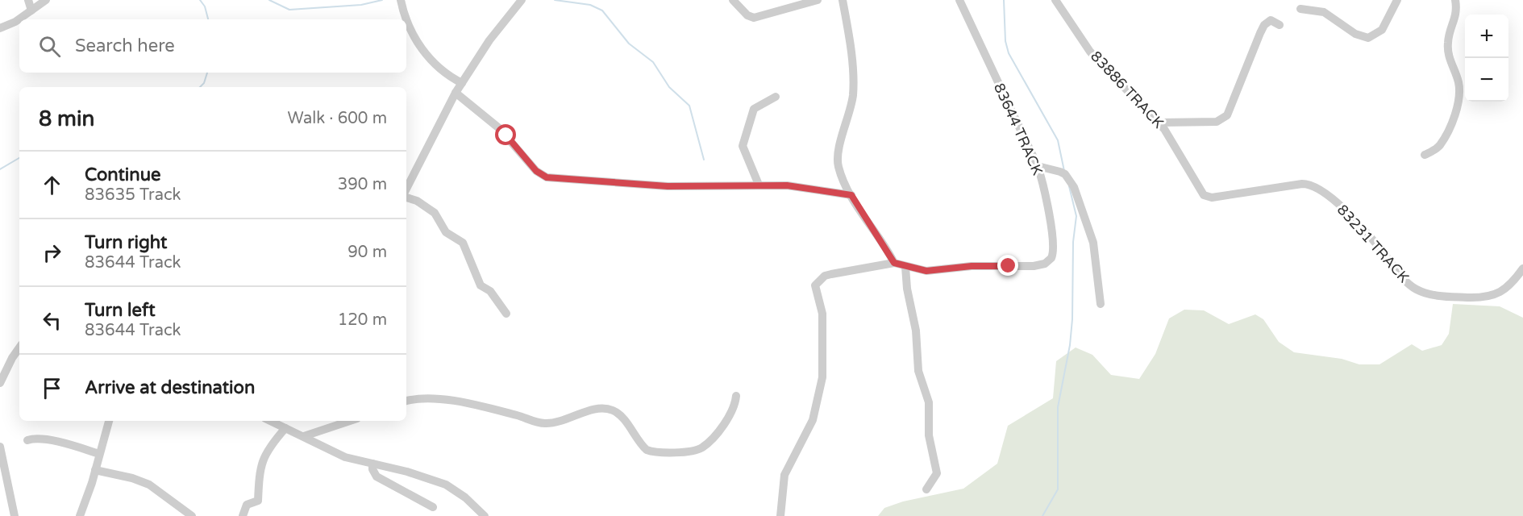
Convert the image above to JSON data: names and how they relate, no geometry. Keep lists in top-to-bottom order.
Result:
{
  "streets": {
    "street": ["83886 TRACK", "83644 TRACK", "83231 TRACK"]
  },
  "crossings": [
    ["83886 TRACK", "83231 TRACK"]
  ],
  "page": {
    "map_buttons": ["+", "−"],
    "search": "Search here",
    "heading": ["8 min", "Walk · 600 m"],
    "list": [
      ["Continue", "83635 Track", "390 m"],
      ["Turn right", "83644 Track", "90 m"],
      ["Turn left", "83644 Track", "120 m"],
      "Arrive at destination"
    ]
  }
}
